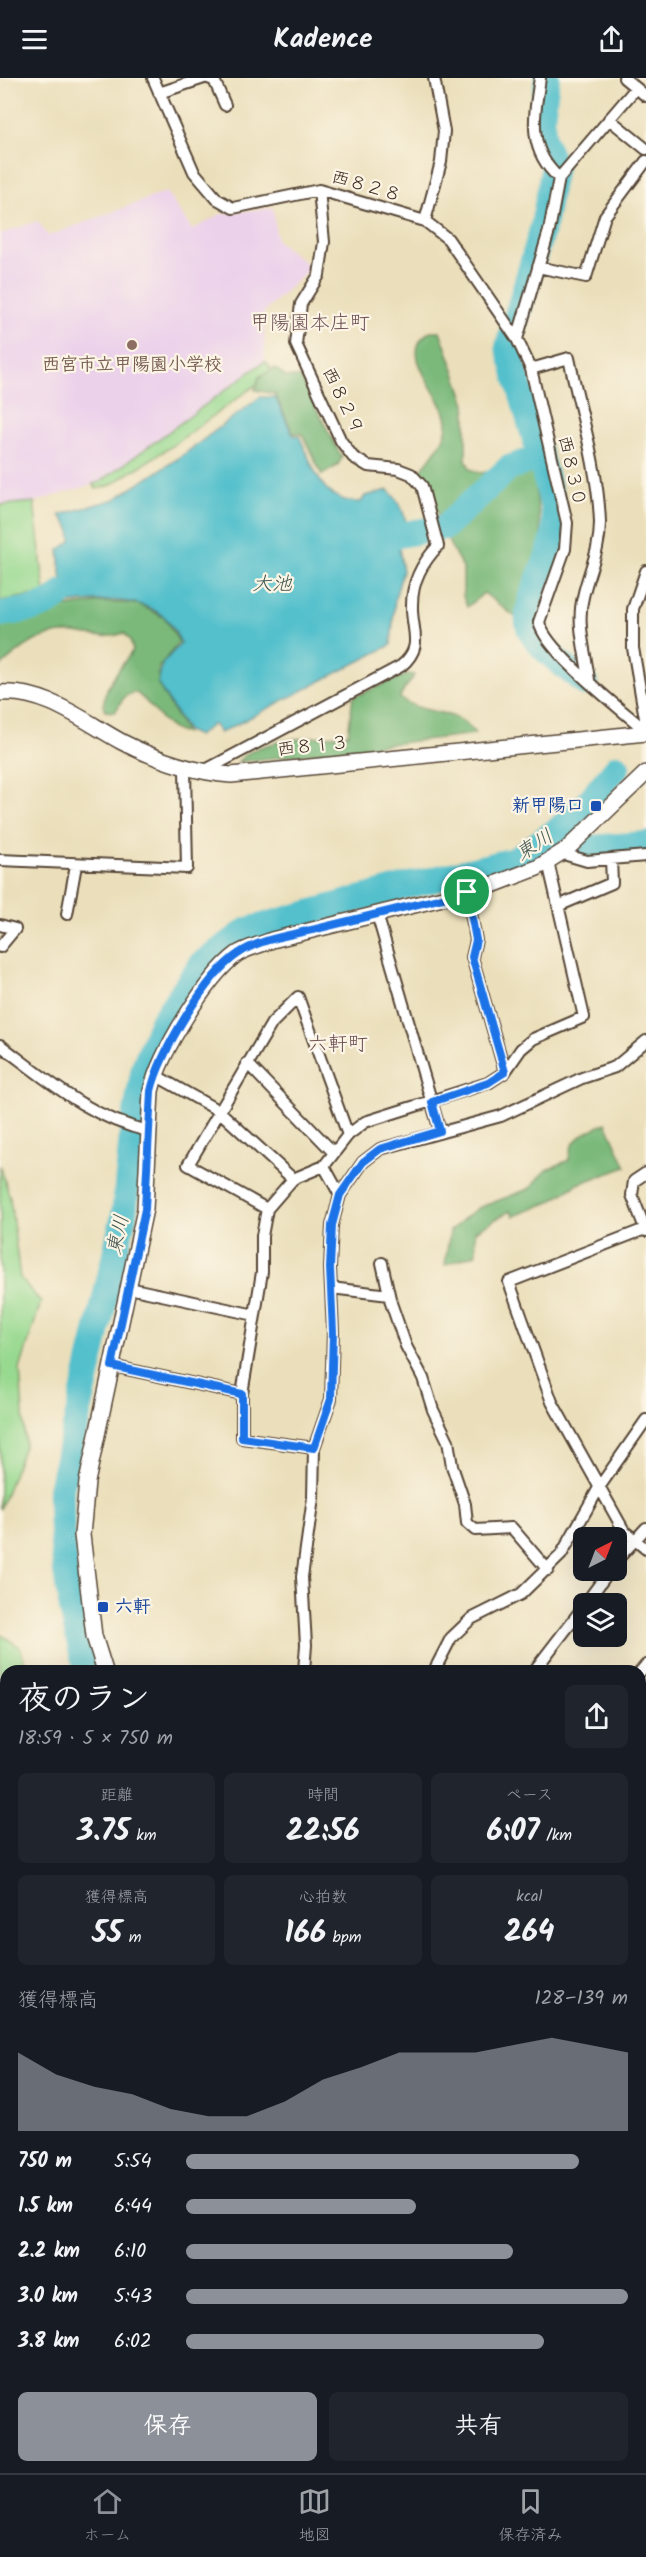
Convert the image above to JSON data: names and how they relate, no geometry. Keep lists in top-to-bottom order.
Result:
{
  "streets": {
    "street": [
      "西８２８",
      "西８２９",
      "西８３０",
      "西８１３"
    ]
  },
  "crossings": [
    ["西８２８", "西８２９"],
    ["西８２８", "西８３０"],
    ["西８２９", "西８１３"],
    ["西８３０", "西８１３"]
  ],
  "districts": ["甲陽園本庄町", "六軒町"],
  "water": ["大池", "東川"],
  "places": {
    "other": ["西宮市立甲陽園小学校"],
    "transit": ["新甲陽口", "六軒"]
  },
  "north": "top right",
  "page": {
    "header": "Kadence",
    "heading": ["夜のラン", "18:59 · 5 × 750 m"],
    "stats": [
      ["距離", "3.75 km"],
      ["時間", "22:56"],
      ["ペース", "6:07 /km"],
      ["獲得標高", "55 m"],
      ["心拍数", "166 bpm"],
      ["kcal", "264"]
    ],
    "chart": ["獲得標高", "128–139 m"],
    "list": [
      {
        "name": "750 m",
        "note": "5:54"
      },
      {
        "name": "1.5 km",
        "note": "6:44"
      },
      {
        "name": "2.2 km",
        "note": "6:10"
      },
      {
        "name": "3.0 km",
        "note": "5:43"
      },
      {
        "name": "3.8 km",
        "note": "6:02"
      }
    ],
    "buttons": ["保存", "共有"],
    "tabs": ["ホーム", "地図", "保存済み"]
  }
}
